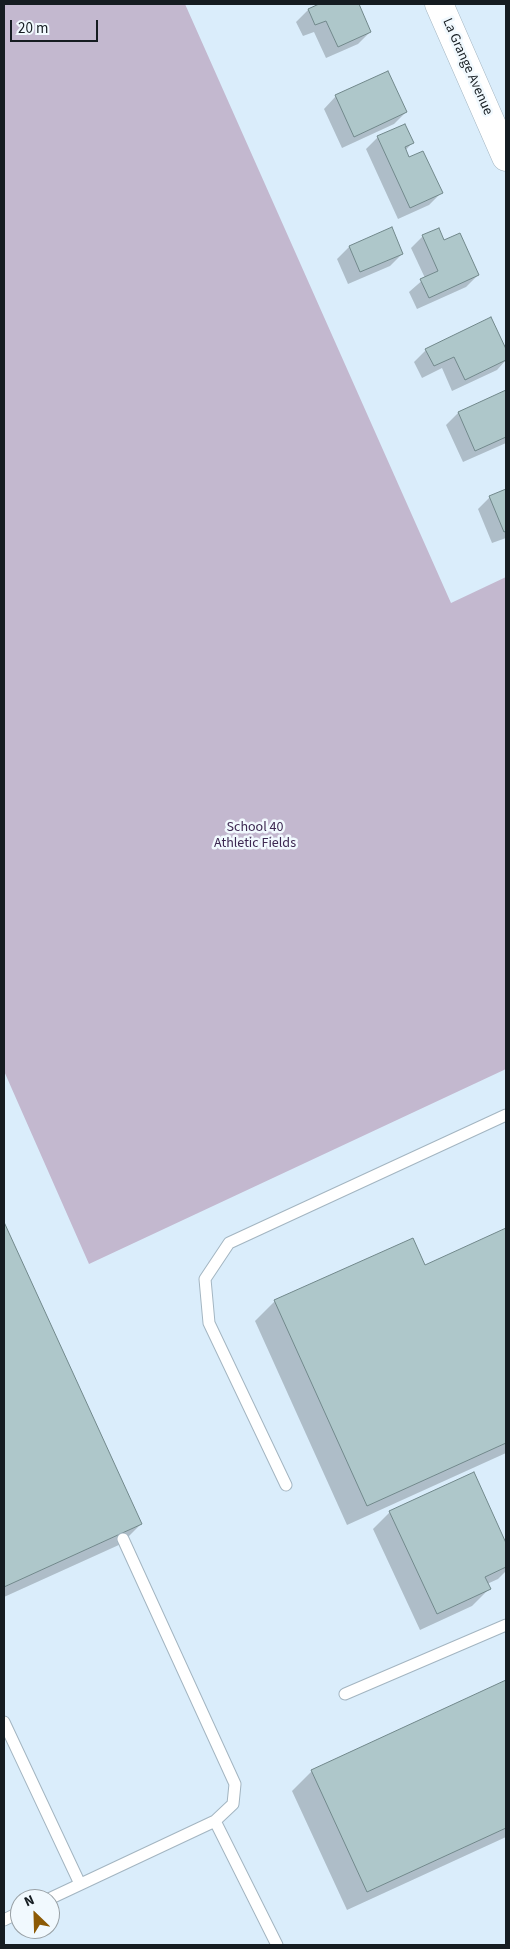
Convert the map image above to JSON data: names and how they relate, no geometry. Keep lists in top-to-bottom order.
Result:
{
  "streets": {
    "street": ["La Grange Avenue"]
  },
  "parks": ["School 40 Athletic Fields"],
  "scale_bar": "20 m",
  "north": "top left"
}
